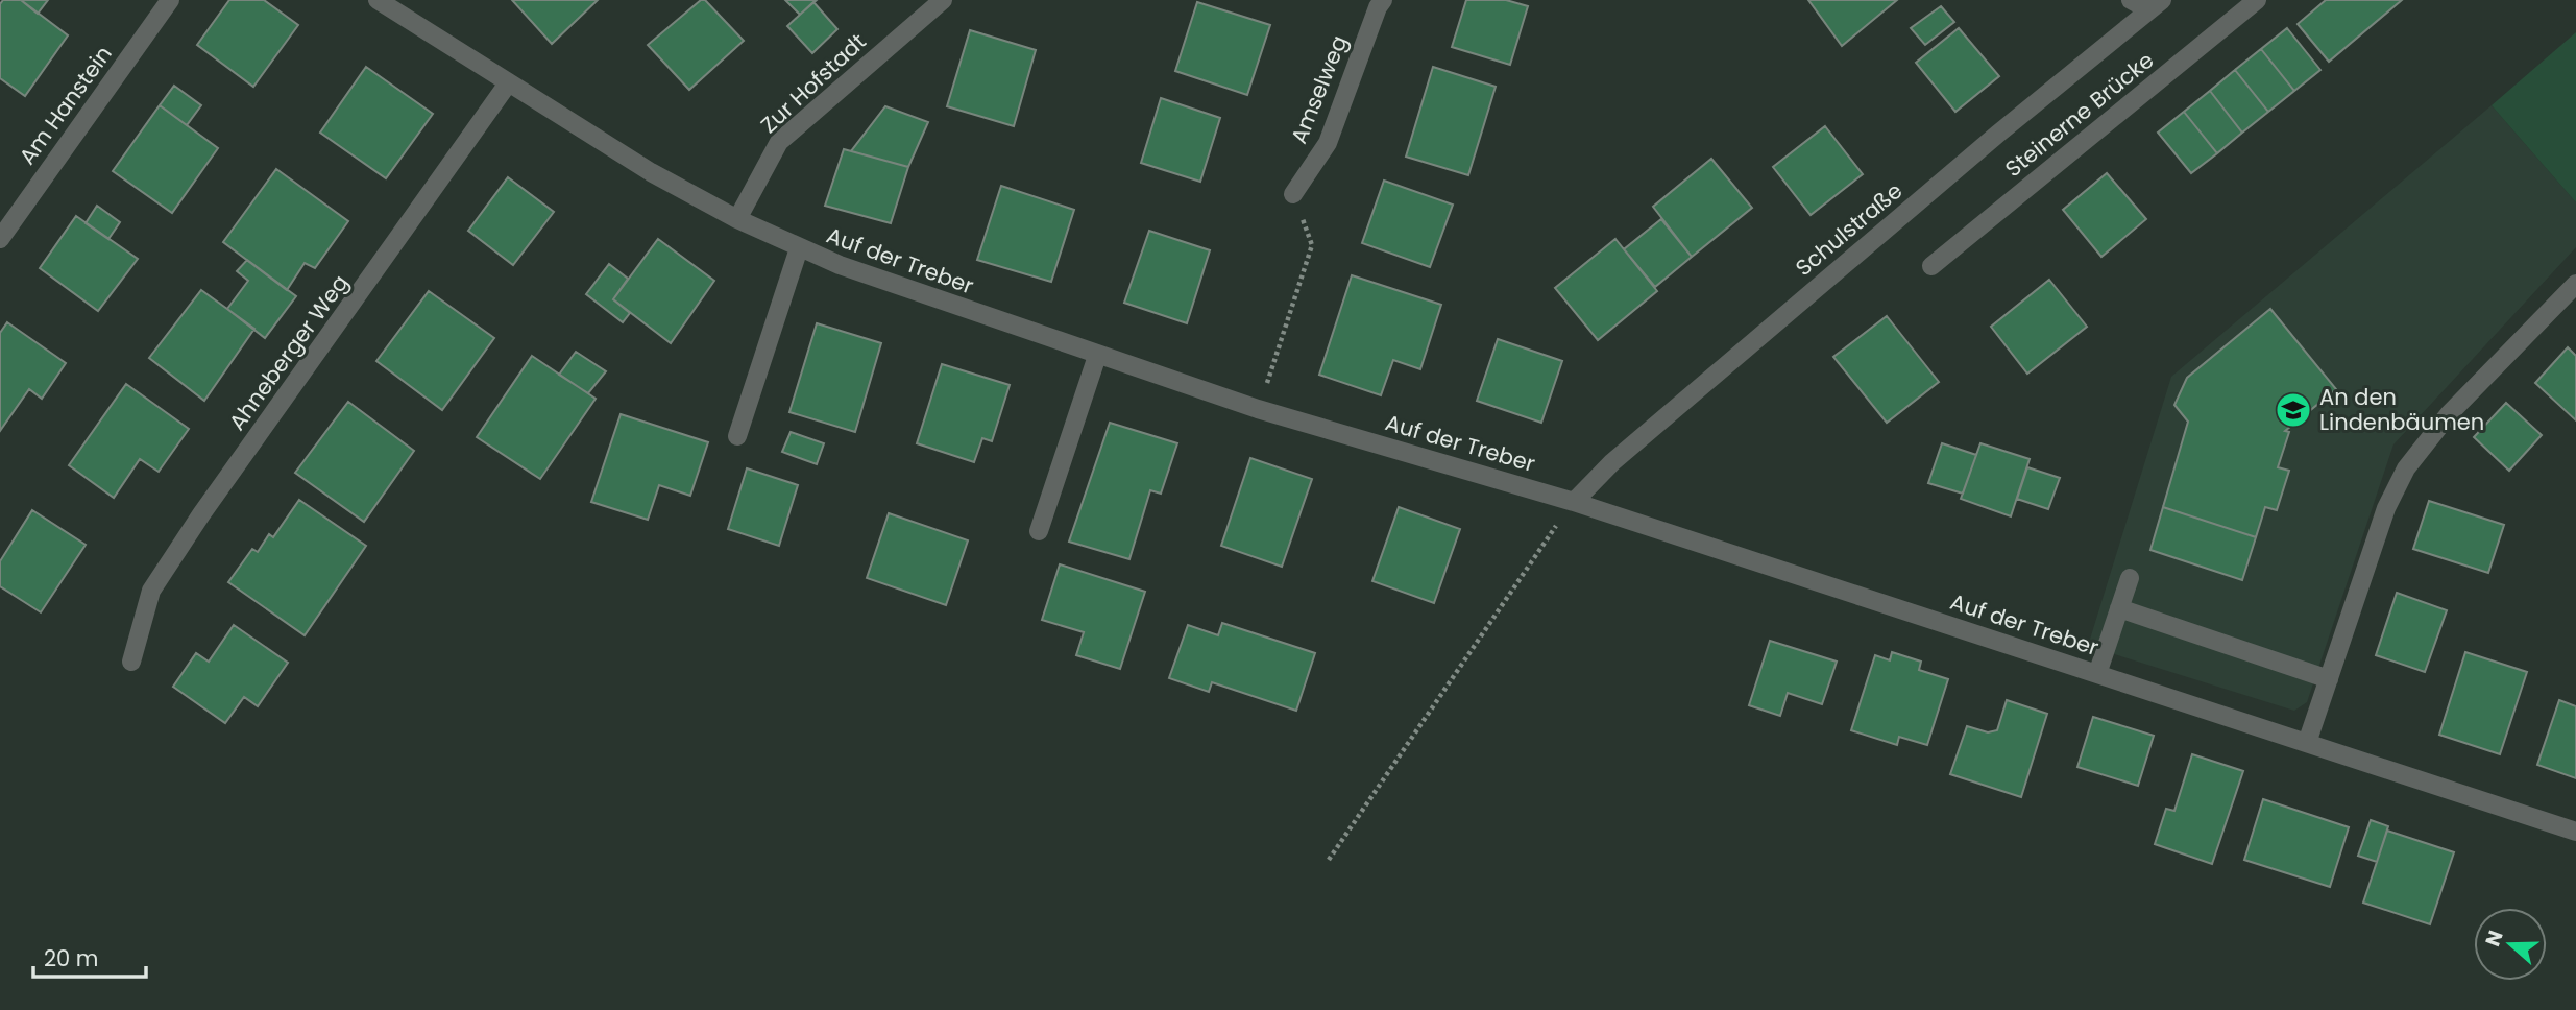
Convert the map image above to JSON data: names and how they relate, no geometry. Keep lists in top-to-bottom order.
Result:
{
  "streets": {
    "street": [
      "Zur Hofstadt",
      "Amselweg",
      "Am Hanstein",
      "Steinerne Brücke",
      "Schulstraße",
      "Auf der Treber",
      "Ahneberger Weg"
    ]
  },
  "crossings": [
    ["Zur Hofstadt", "Auf der Treber"],
    ["Schulstraße", "Auf der Treber"],
    ["Auf der Treber", "Ahneberger Weg"]
  ],
  "places": {
    "school or university": ["An den Lindenbäumen"]
  },
  "scale_bar": "20 m",
  "north": "left"
}
